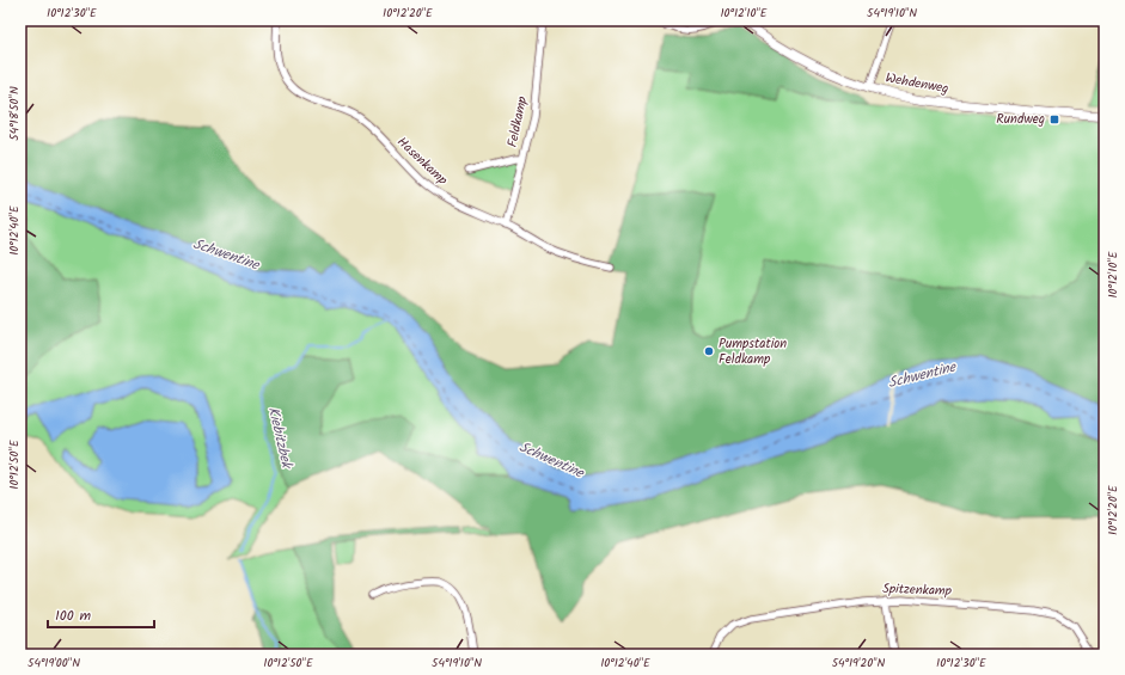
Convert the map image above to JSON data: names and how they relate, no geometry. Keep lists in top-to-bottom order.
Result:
{
  "streets": {
    "main road": ["Wehdenweg"],
    "street": ["Feldkamp", "Hasenkamp", "Spitzenkamp"]
  },
  "crossings": [
    ["Feldkamp", "Hasenkamp"]
  ],
  "water": ["Schwentine", "Kiebitzbek"],
  "places": {
    "transit": ["Rundweg"],
    "other": ["Pumpstation Feldkamp"]
  },
  "scale_bar": "100 m",
  "coordinates": [
    "10°12'30\"E",
    "10°12'20\"E",
    "10°12'10\"E",
    "54°19'10\"N",
    "54°18'50\"N",
    "10°12'40\"E",
    "10°12'50\"E",
    "54°19'00\"N",
    "54°19'20\"N"
  ]
}
